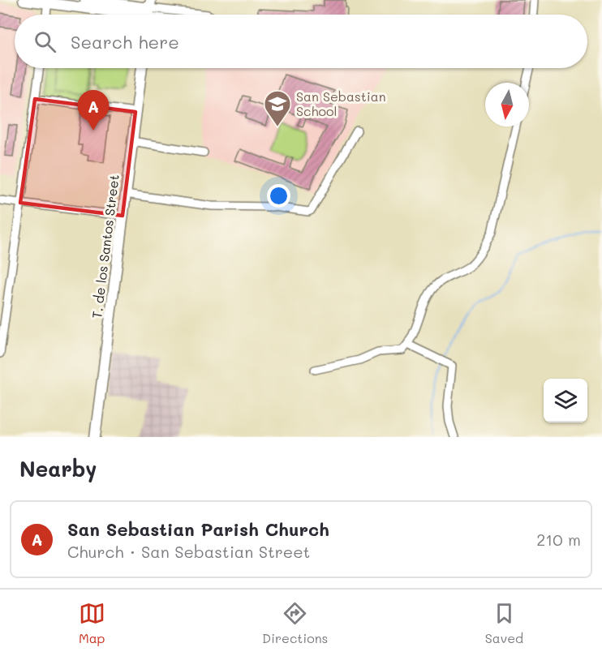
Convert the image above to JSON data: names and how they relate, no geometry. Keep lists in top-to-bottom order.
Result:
{
  "streets": {
    "main road": ["T. de los Santos Street"]
  },
  "places": {
    "school or university": ["San Sebastian School"]
  },
  "north": "bottom",
  "page": {
    "search": "Search here",
    "pins": "A",
    "heading": "Nearby",
    "list": [
      {
        "mark": "A",
        "name": "San Sebastian Parish Church",
        "note": "Church · San Sebastian Street",
        "value": "210 m"
      }
    ],
    "nav": ["Map", "Directions", "Saved"]
  }
}
